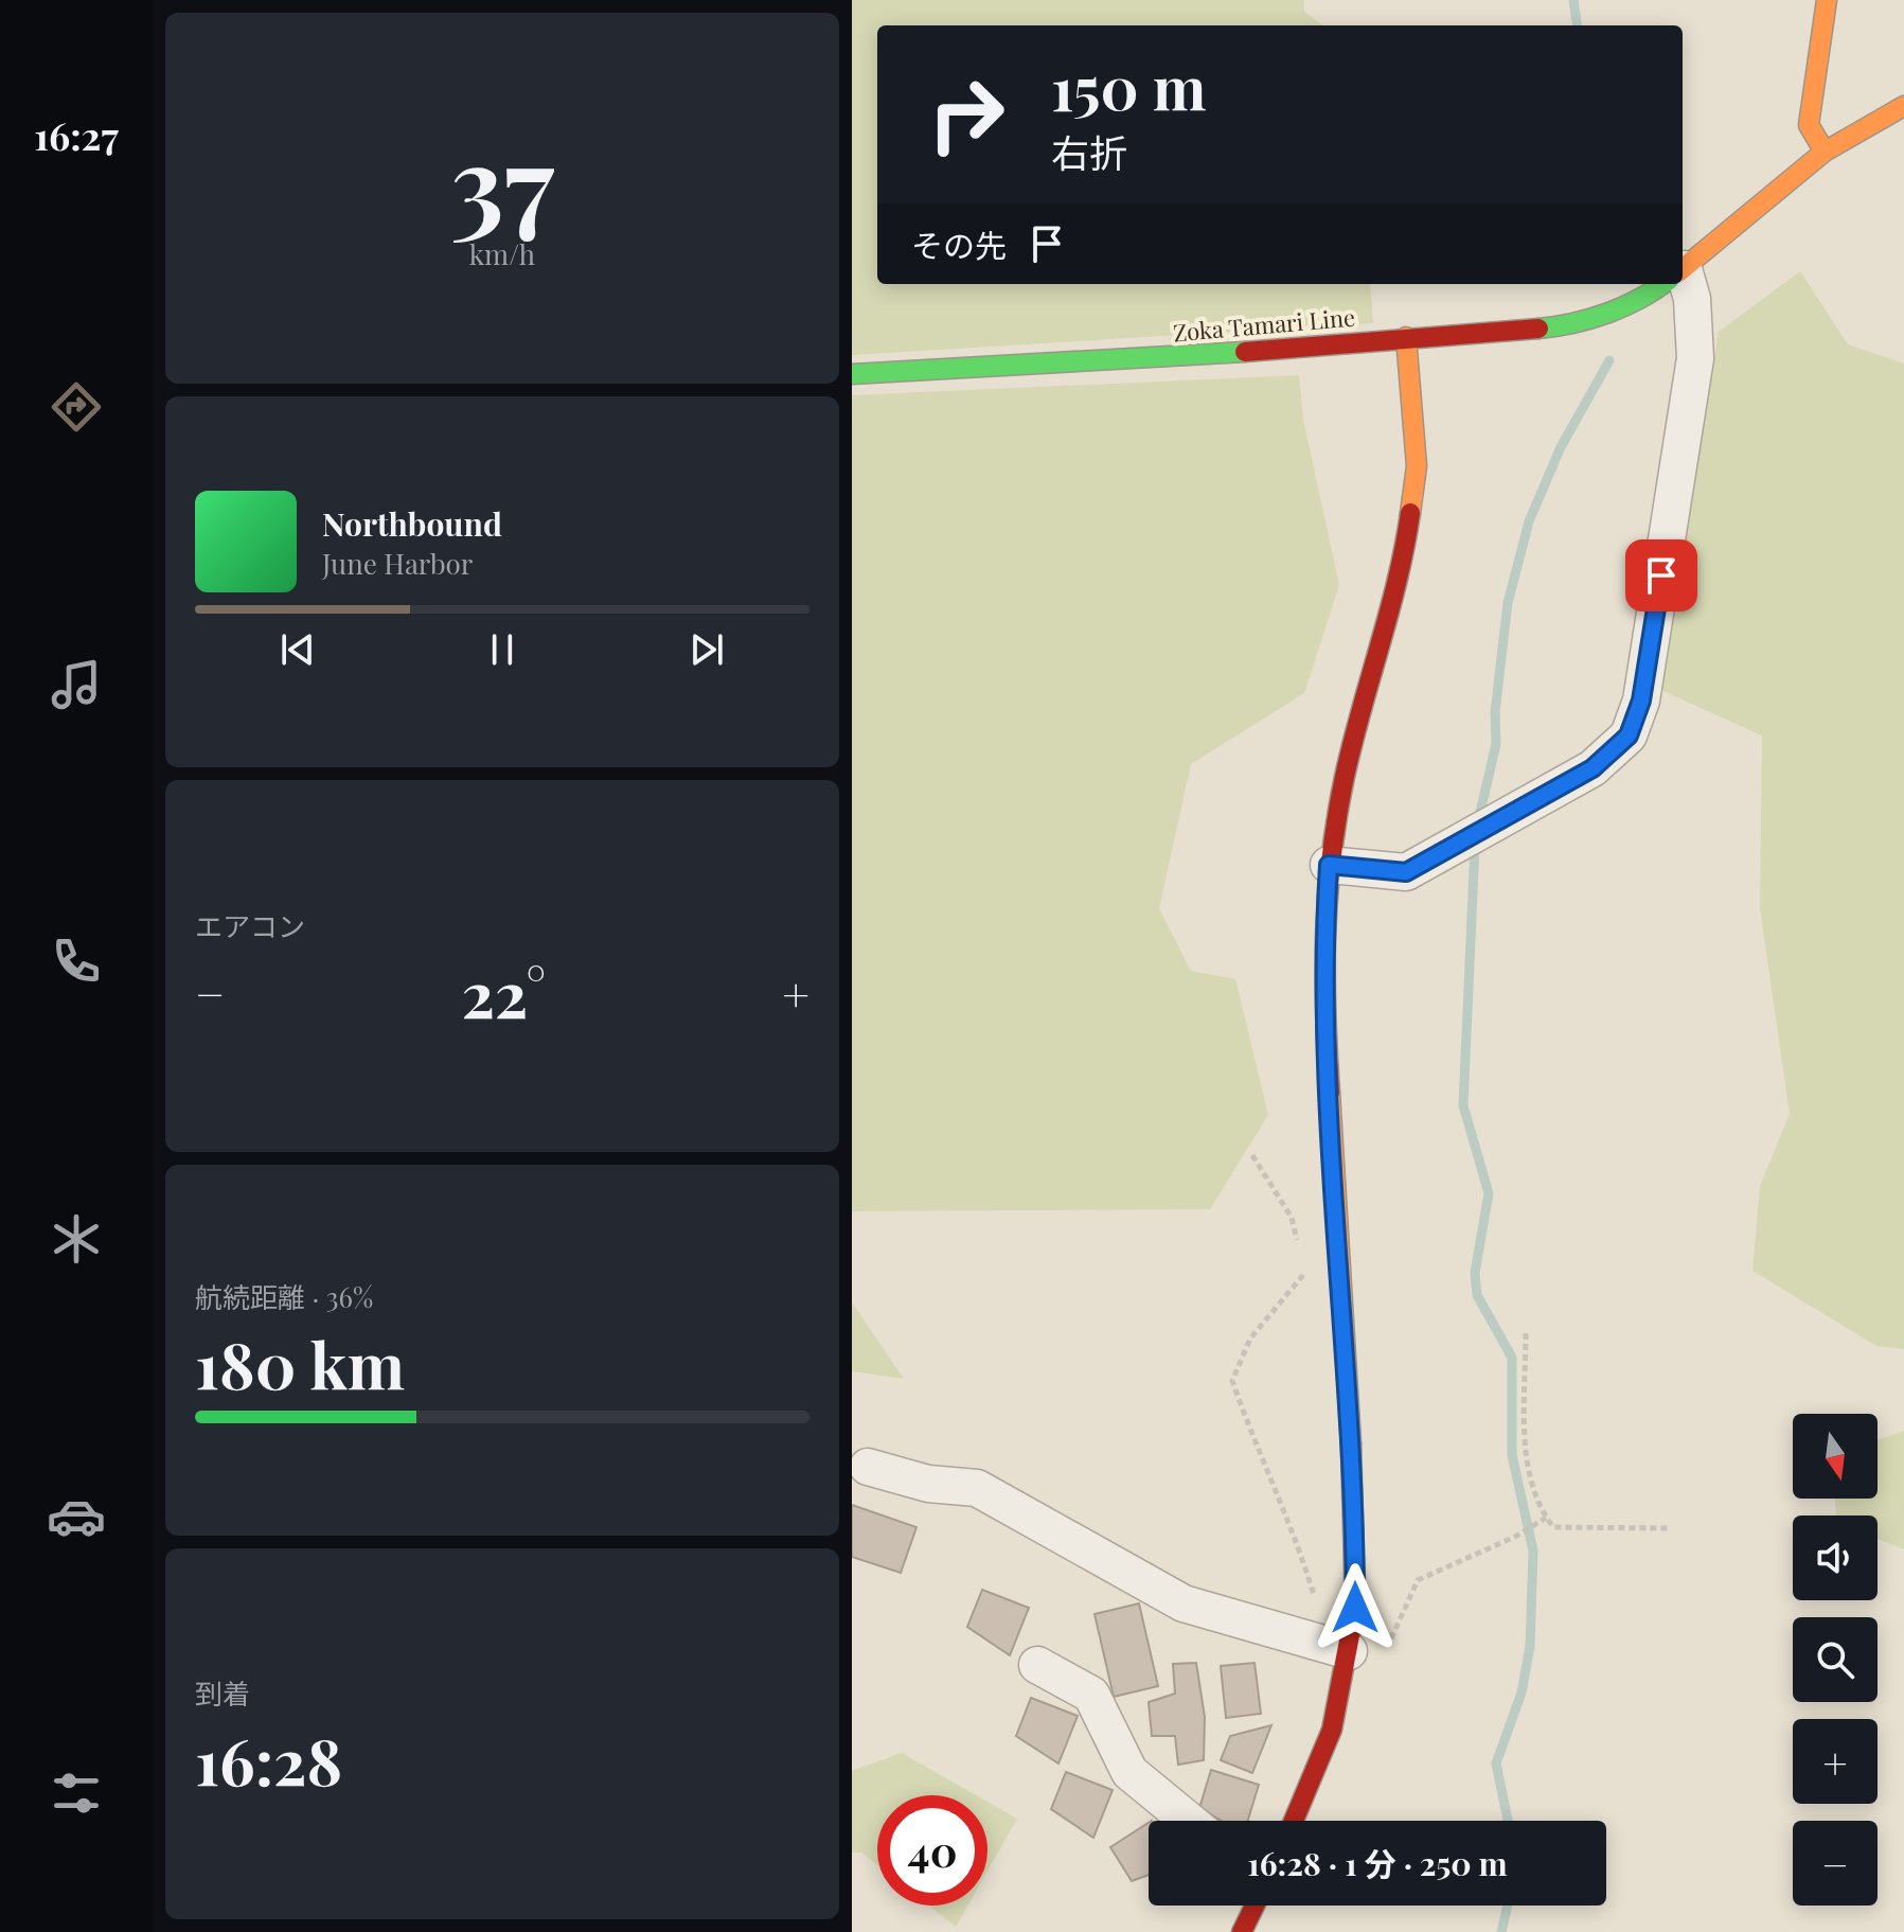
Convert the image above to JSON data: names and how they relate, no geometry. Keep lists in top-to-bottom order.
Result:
{
  "streets": {
    "street": ["Zoka Tamari Line"]
  },
  "north": "bottom",
  "page": {
    "tabs": "16:27",
    "tile": [
      ["37", "km/h"],
      "エアコン",
      ["航続距離 · 36%", "180 km"],
      ["到着", "16:28"]
    ],
    "turn": ["150 m", "右折"],
    "then": "その先",
    "song": ["Northbound", "June Harbor"],
    "heat": ["−", "22°", "+"],
    "map_buttons": ["+", "−"],
    "limit": "40",
    "trip": "16:28 · 1 分 · 250 m"
  }
}
